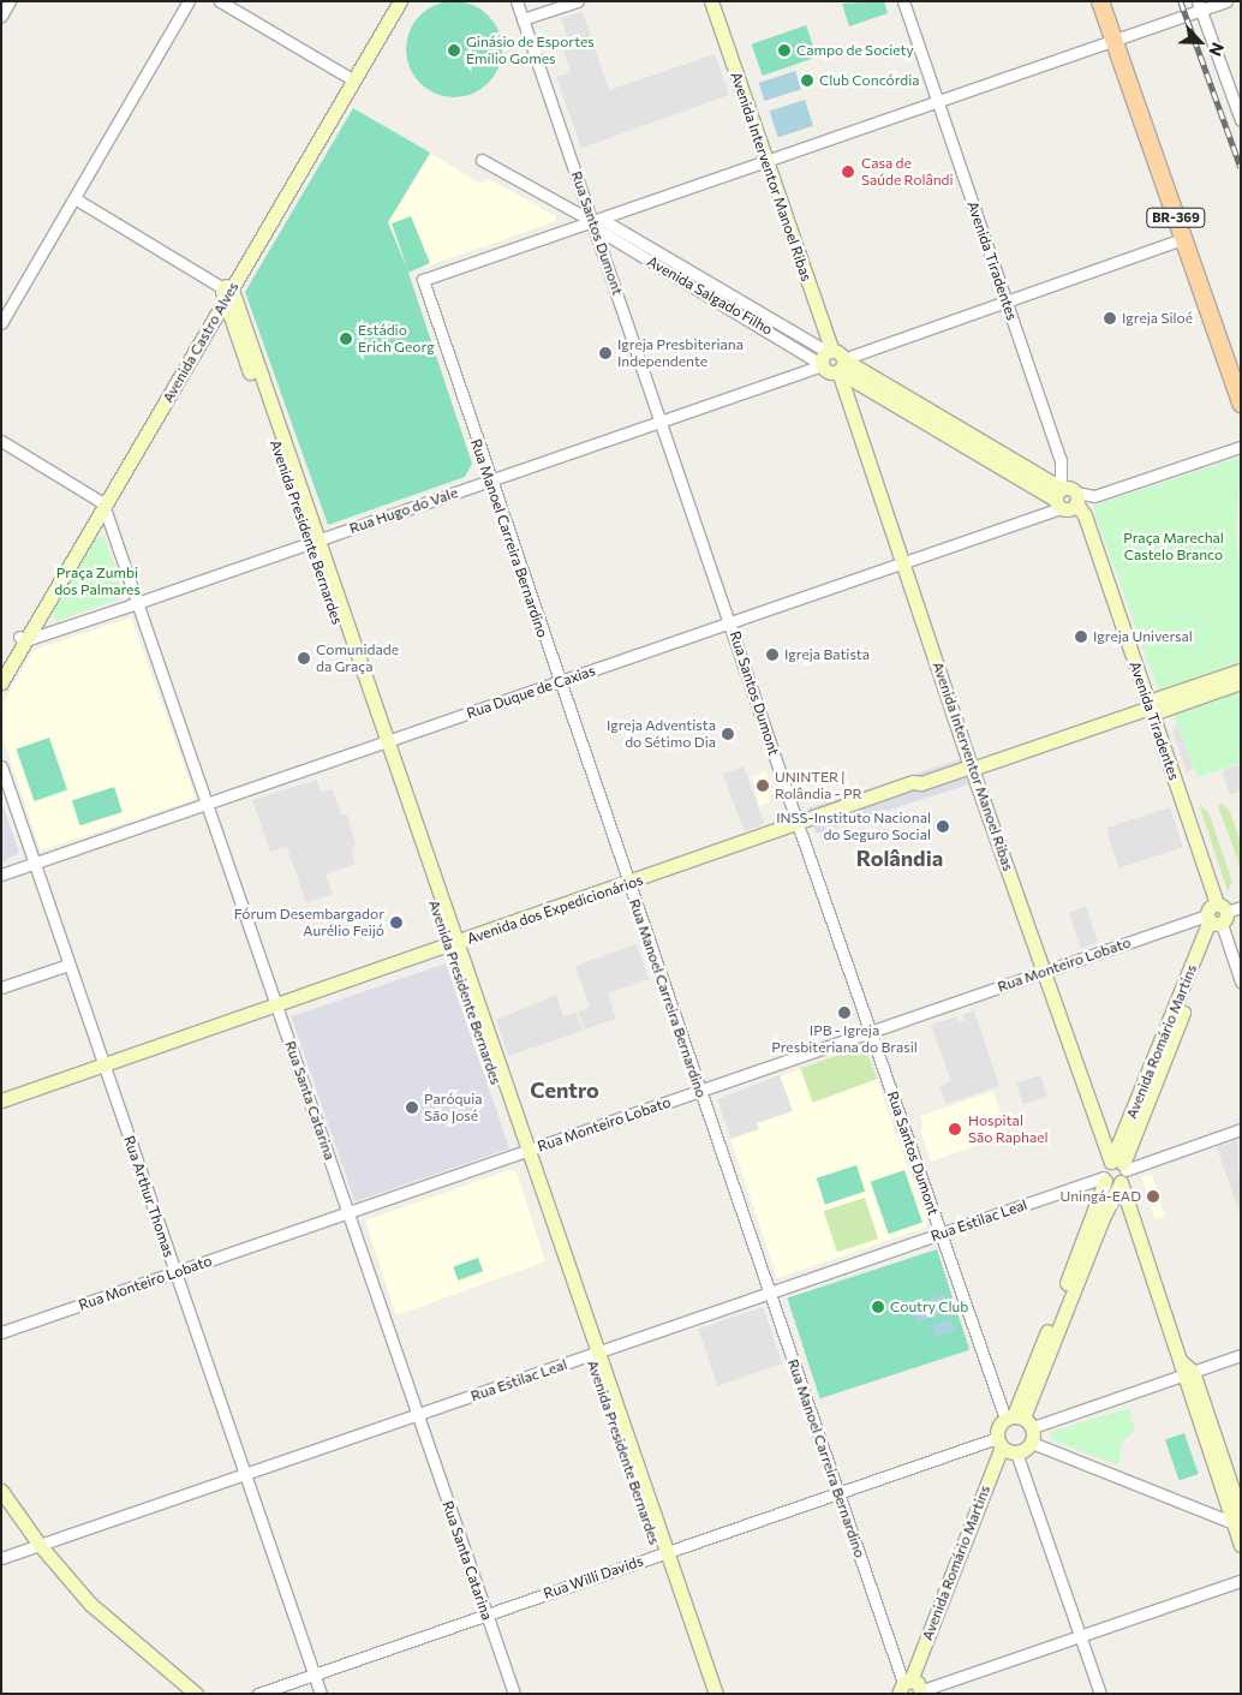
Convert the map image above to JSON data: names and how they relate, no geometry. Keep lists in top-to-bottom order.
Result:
{
  "streets": {
    "main road": ["BR-369"],
    "street": [
      "Avenida Interventor Manoel Ribas",
      "Rua Santos Dumont",
      "Avenida Tiradentes",
      "Avenida Salgado Filho",
      "Avenida Castro Alves",
      "Rua Hugo do Vale",
      "Avenida Presidente Bernardes",
      "Rua Manoel Carreira Bernardino",
      "Rua Duque de Caxias",
      "Avenida dos Expedicionários",
      "Rua Monteiro Lobato",
      "Avenida Romário Martins",
      "Rua Santa Catarina",
      "Rua Arthur Thomas",
      "Rua Estilac Leal",
      "Rua Willi Davids"
    ]
  },
  "crossings": [
    ["Avenida Interventor Manoel Ribas", "Avenida Salgado Filho"],
    ["Avenida Interventor Manoel Ribas", "Rua Hugo do Vale"],
    ["Avenida Interventor Manoel Ribas", "Rua Duque de Caxias"],
    ["Avenida Interventor Manoel Ribas", "Avenida dos Expedicionários"],
    ["Avenida Interventor Manoel Ribas", "Rua Monteiro Lobato"],
    ["Avenida Interventor Manoel Ribas", "Avenida Romário Martins"],
    ["Rua Santos Dumont", "Avenida Salgado Filho"],
    ["Rua Santos Dumont", "Rua Hugo do Vale"],
    ["Rua Santos Dumont", "Rua Manoel Carreira Bernardino"],
    ["Rua Santos Dumont", "Rua Duque de Caxias"],
    ["Rua Santos Dumont", "Avenida dos Expedicionários"],
    ["Rua Santos Dumont", "Rua Monteiro Lobato"],
    ["Rua Santos Dumont", "Avenida Romário Martins"],
    ["Rua Santos Dumont", "Rua Estilac Leal"],
    ["Avenida Tiradentes", "Rua Duque de Caxias"],
    ["Avenida Tiradentes", "Avenida dos Expedicionários"],
    ["Avenida Tiradentes", "Rua Monteiro Lobato"],
    ["Avenida Tiradentes", "Avenida Romário Martins"],
    ["Avenida Salgado Filho", "Rua Hugo do Vale"],
    ["Avenida Salgado Filho", "Rua Manoel Carreira Bernardino"],
    ["Avenida Castro Alves", "Rua Hugo do Vale"],
    ["Avenida Castro Alves", "Avenida Presidente Bernardes"],
    ["Avenida Castro Alves", "Rua Santa Catarina"],
    ["Rua Hugo do Vale", "Avenida Presidente Bernardes"],
    ["Rua Hugo do Vale", "Rua Manoel Carreira Bernardino"],
    ["Rua Hugo do Vale", "Rua Santa Catarina"],
    ["Avenida Presidente Bernardes", "Rua Duque de Caxias"],
    ["Avenida Presidente Bernardes", "Avenida dos Expedicionários"],
    ["Avenida Presidente Bernardes", "Rua Monteiro Lobato"],
    ["Avenida Presidente Bernardes", "Rua Estilac Leal"],
    ["Avenida Presidente Bernardes", "Rua Willi Davids"],
    ["Rua Manoel Carreira Bernardino", "Rua Duque de Caxias"],
    ["Rua Manoel Carreira Bernardino", "Avenida dos Expedicionários"],
    ["Rua Manoel Carreira Bernardino", "Rua Monteiro Lobato"],
    ["Rua Manoel Carreira Bernardino", "Avenida Romário Martins"],
    ["Rua Manoel Carreira Bernardino", "Rua Estilac Leal"],
    ["Rua Manoel Carreira Bernardino", "Rua Willi Davids"],
    ["Rua Duque de Caxias", "Rua Santa Catarina"],
    ["Rua Duque de Caxias", "Rua Arthur Thomas"],
    ["Avenida dos Expedicionários", "Rua Santa Catarina"],
    ["Avenida dos Expedicionários", "Rua Arthur Thomas"],
    ["Rua Monteiro Lobato", "Avenida Romário Martins"],
    ["Rua Monteiro Lobato", "Rua Santa Catarina"],
    ["Rua Monteiro Lobato", "Rua Arthur Thomas"],
    ["Avenida Romário Martins", "Rua Estilac Leal"],
    ["Avenida Romário Martins", "Rua Willi Davids"],
    ["Rua Santa Catarina", "Rua Estilac Leal"],
    ["Rua Santa Catarina", "Rua Willi Davids"],
    ["Rua Arthur Thomas", "Rua Estilac Leal"],
    ["Rua Arthur Thomas", "Rua Willi Davids"]
  ],
  "districts": ["Rolândia", "Centro"],
  "parks": ["Praça Marechal Castelo Branco", "Praça Zumbi dos Palmares"],
  "places": [
    "Ginásio de Esportes Emílio Gomes",
    "Campo de Society",
    "Club Concórdia",
    "Casa de Saúde Rolândi",
    "Igreja Siloé",
    "Estádio Erich Georg",
    "Igreja Presbiteriana Independente",
    "Igreja Universal",
    "Igreja Batista",
    "Comunidade da Graça",
    "Igreja Adventista do Sétimo Dia",
    "UNINTER | Rolândia - PR",
    "INSS-Instituto Nacional do Seguro Social",
    "Fórum Desembargador Aurélio Feijó",
    "IPB - Igreja Presbiteriana do Brasil",
    "Paróquia São José",
    "Hospital São Raphael",
    "Uningá-EAD",
    "Coutry Club"
  ],
  "north": "bottom right"
}
